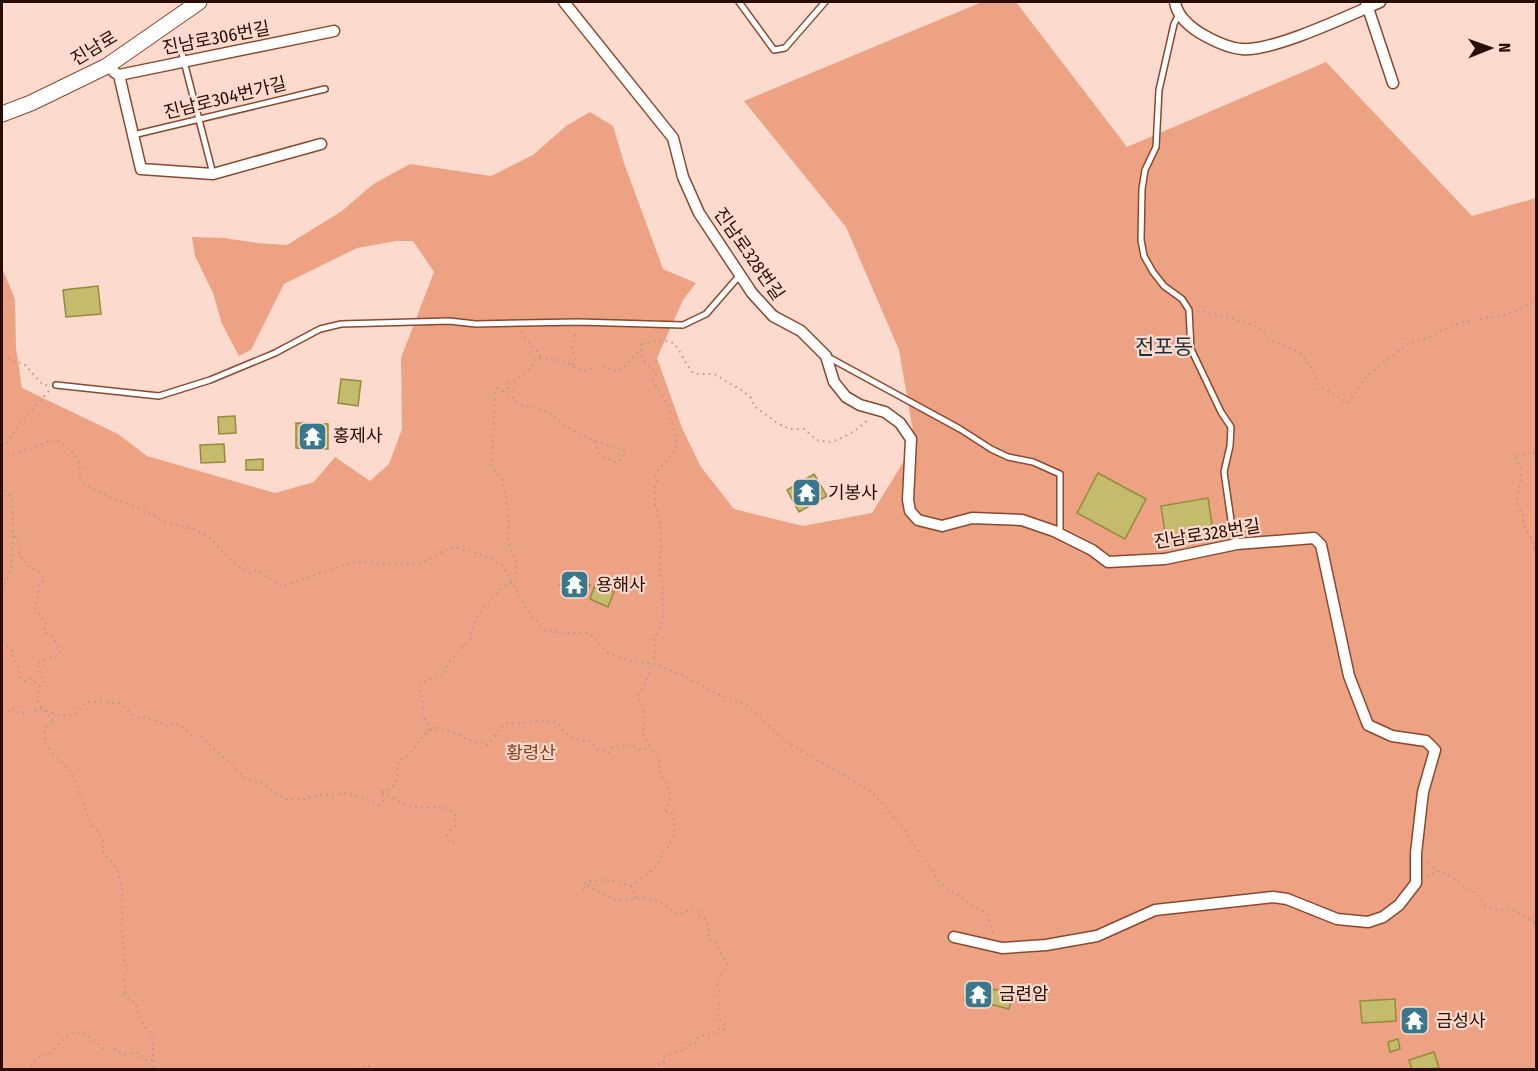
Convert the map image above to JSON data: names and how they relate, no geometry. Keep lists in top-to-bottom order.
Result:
{
  "streets": {
    "main road": ["진남로"],
    "street": ["진남로306번길", "진남로328번길"],
    "lane": ["진남로304번가길"]
  },
  "crossings": [
    ["진남로306번길", "진남로"]
  ],
  "districts": ["전포동"],
  "parks": ["황령산"],
  "places": {
    "temple": [
      "홍제사",
      "기봉사",
      "용해사",
      "금련암",
      "금성사"
    ]
  },
  "north": "right"
}
